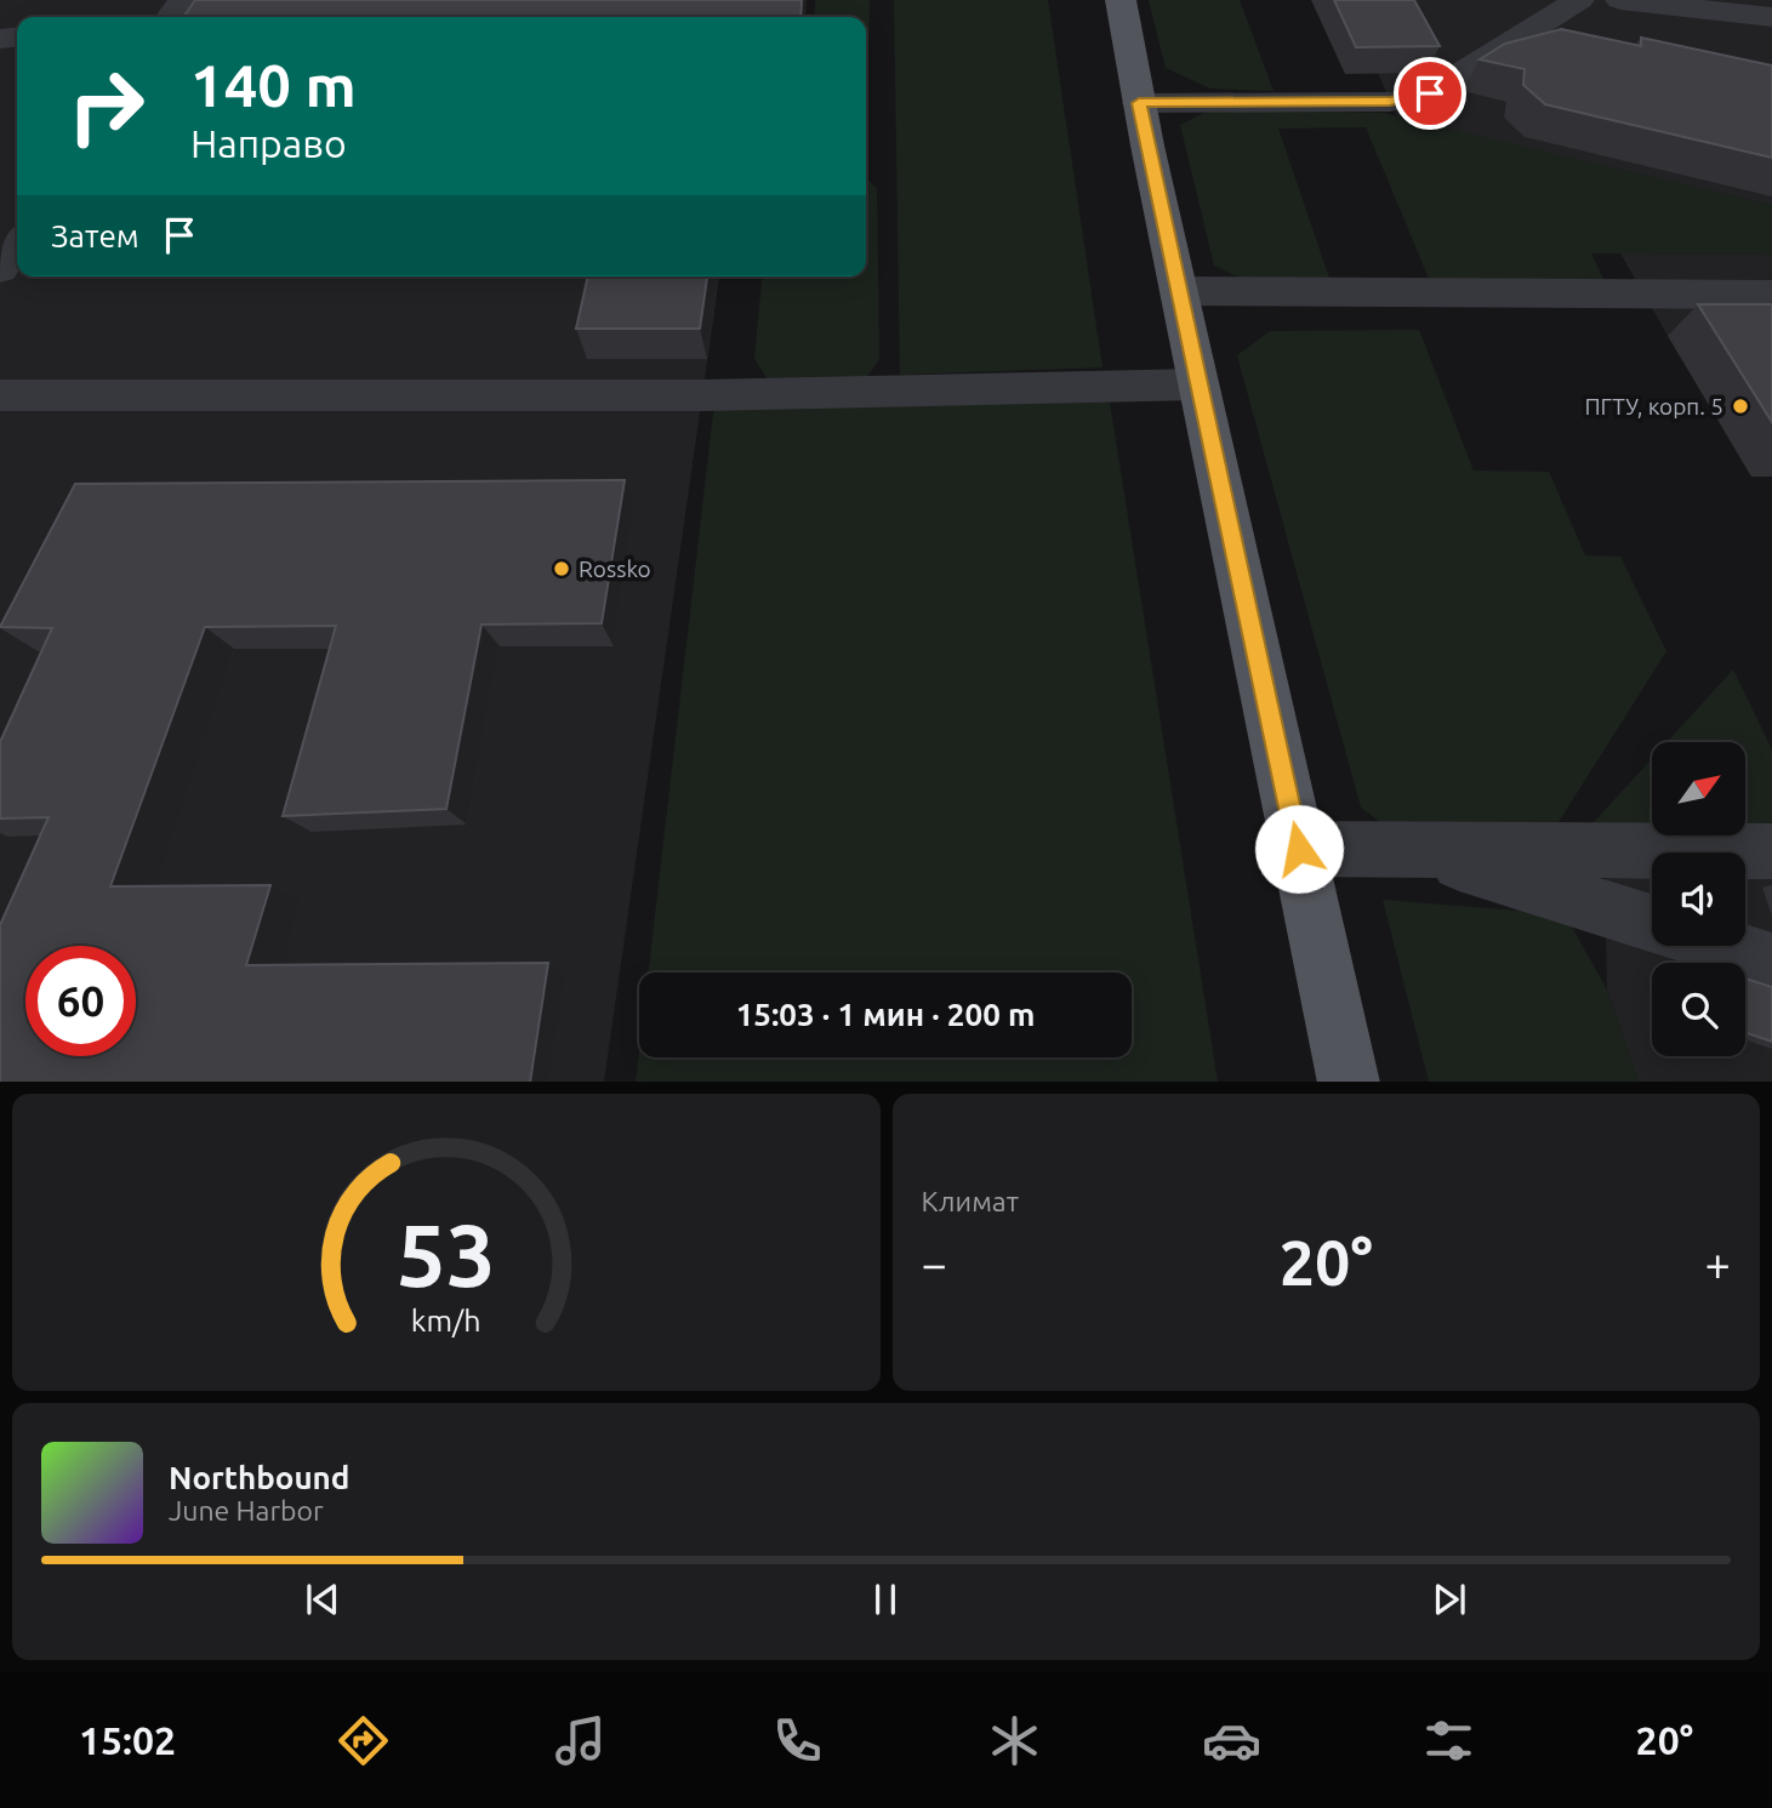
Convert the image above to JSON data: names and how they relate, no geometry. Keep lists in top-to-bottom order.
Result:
{
  "places": ["ПГТУ, корп. 5", "Rossko"],
  "north": "top right",
  "page": {
    "turn": ["140 m", "Направо"],
    "then": "Затем",
    "limit": "60",
    "trip": "15:03 · 1 мин · 200 m",
    "tile": "Климат",
    "heat": ["−", "20°", "+"],
    "song": ["Northbound", "June Harbor"],
    "tabs": ["15:02", "20°"],
    "gauge": ["53", "km/h"]
  }
}
